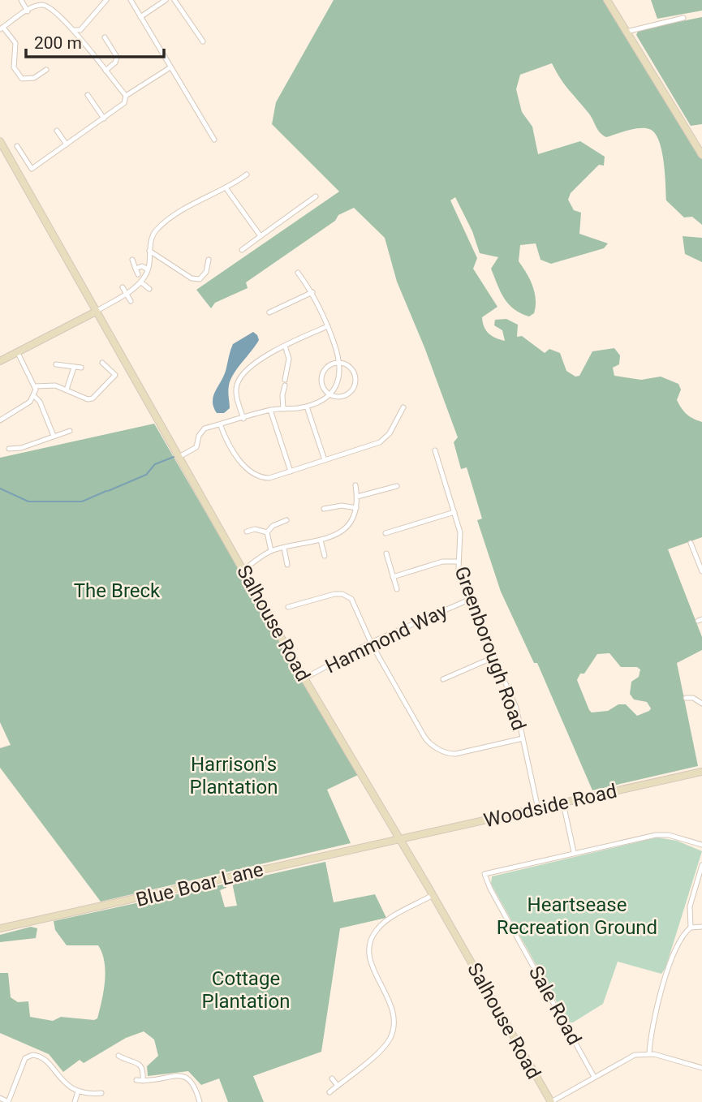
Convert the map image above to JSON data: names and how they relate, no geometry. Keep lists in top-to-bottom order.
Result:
{
  "streets": {
    "street": [
      "Salhouse Road",
      "Hammond Way",
      "Greenborough Road",
      "Woodside Road",
      "Blue Boar Lane",
      "Sale Road"
    ]
  },
  "crossings": [
    ["Salhouse Road", "Hammond Way"],
    ["Salhouse Road", "Woodside Road"],
    ["Salhouse Road", "Blue Boar Lane"],
    ["Hammond Way", "Greenborough Road"],
    ["Greenborough Road", "Woodside Road"],
    ["Woodside Road", "Blue Boar Lane"]
  ],
  "parks": [
    "The Breck",
    "Harrison's Plantation",
    "Heartsease Recreation Ground",
    "Cottage Plantation"
  ],
  "scale_bar": "200 m"
}
